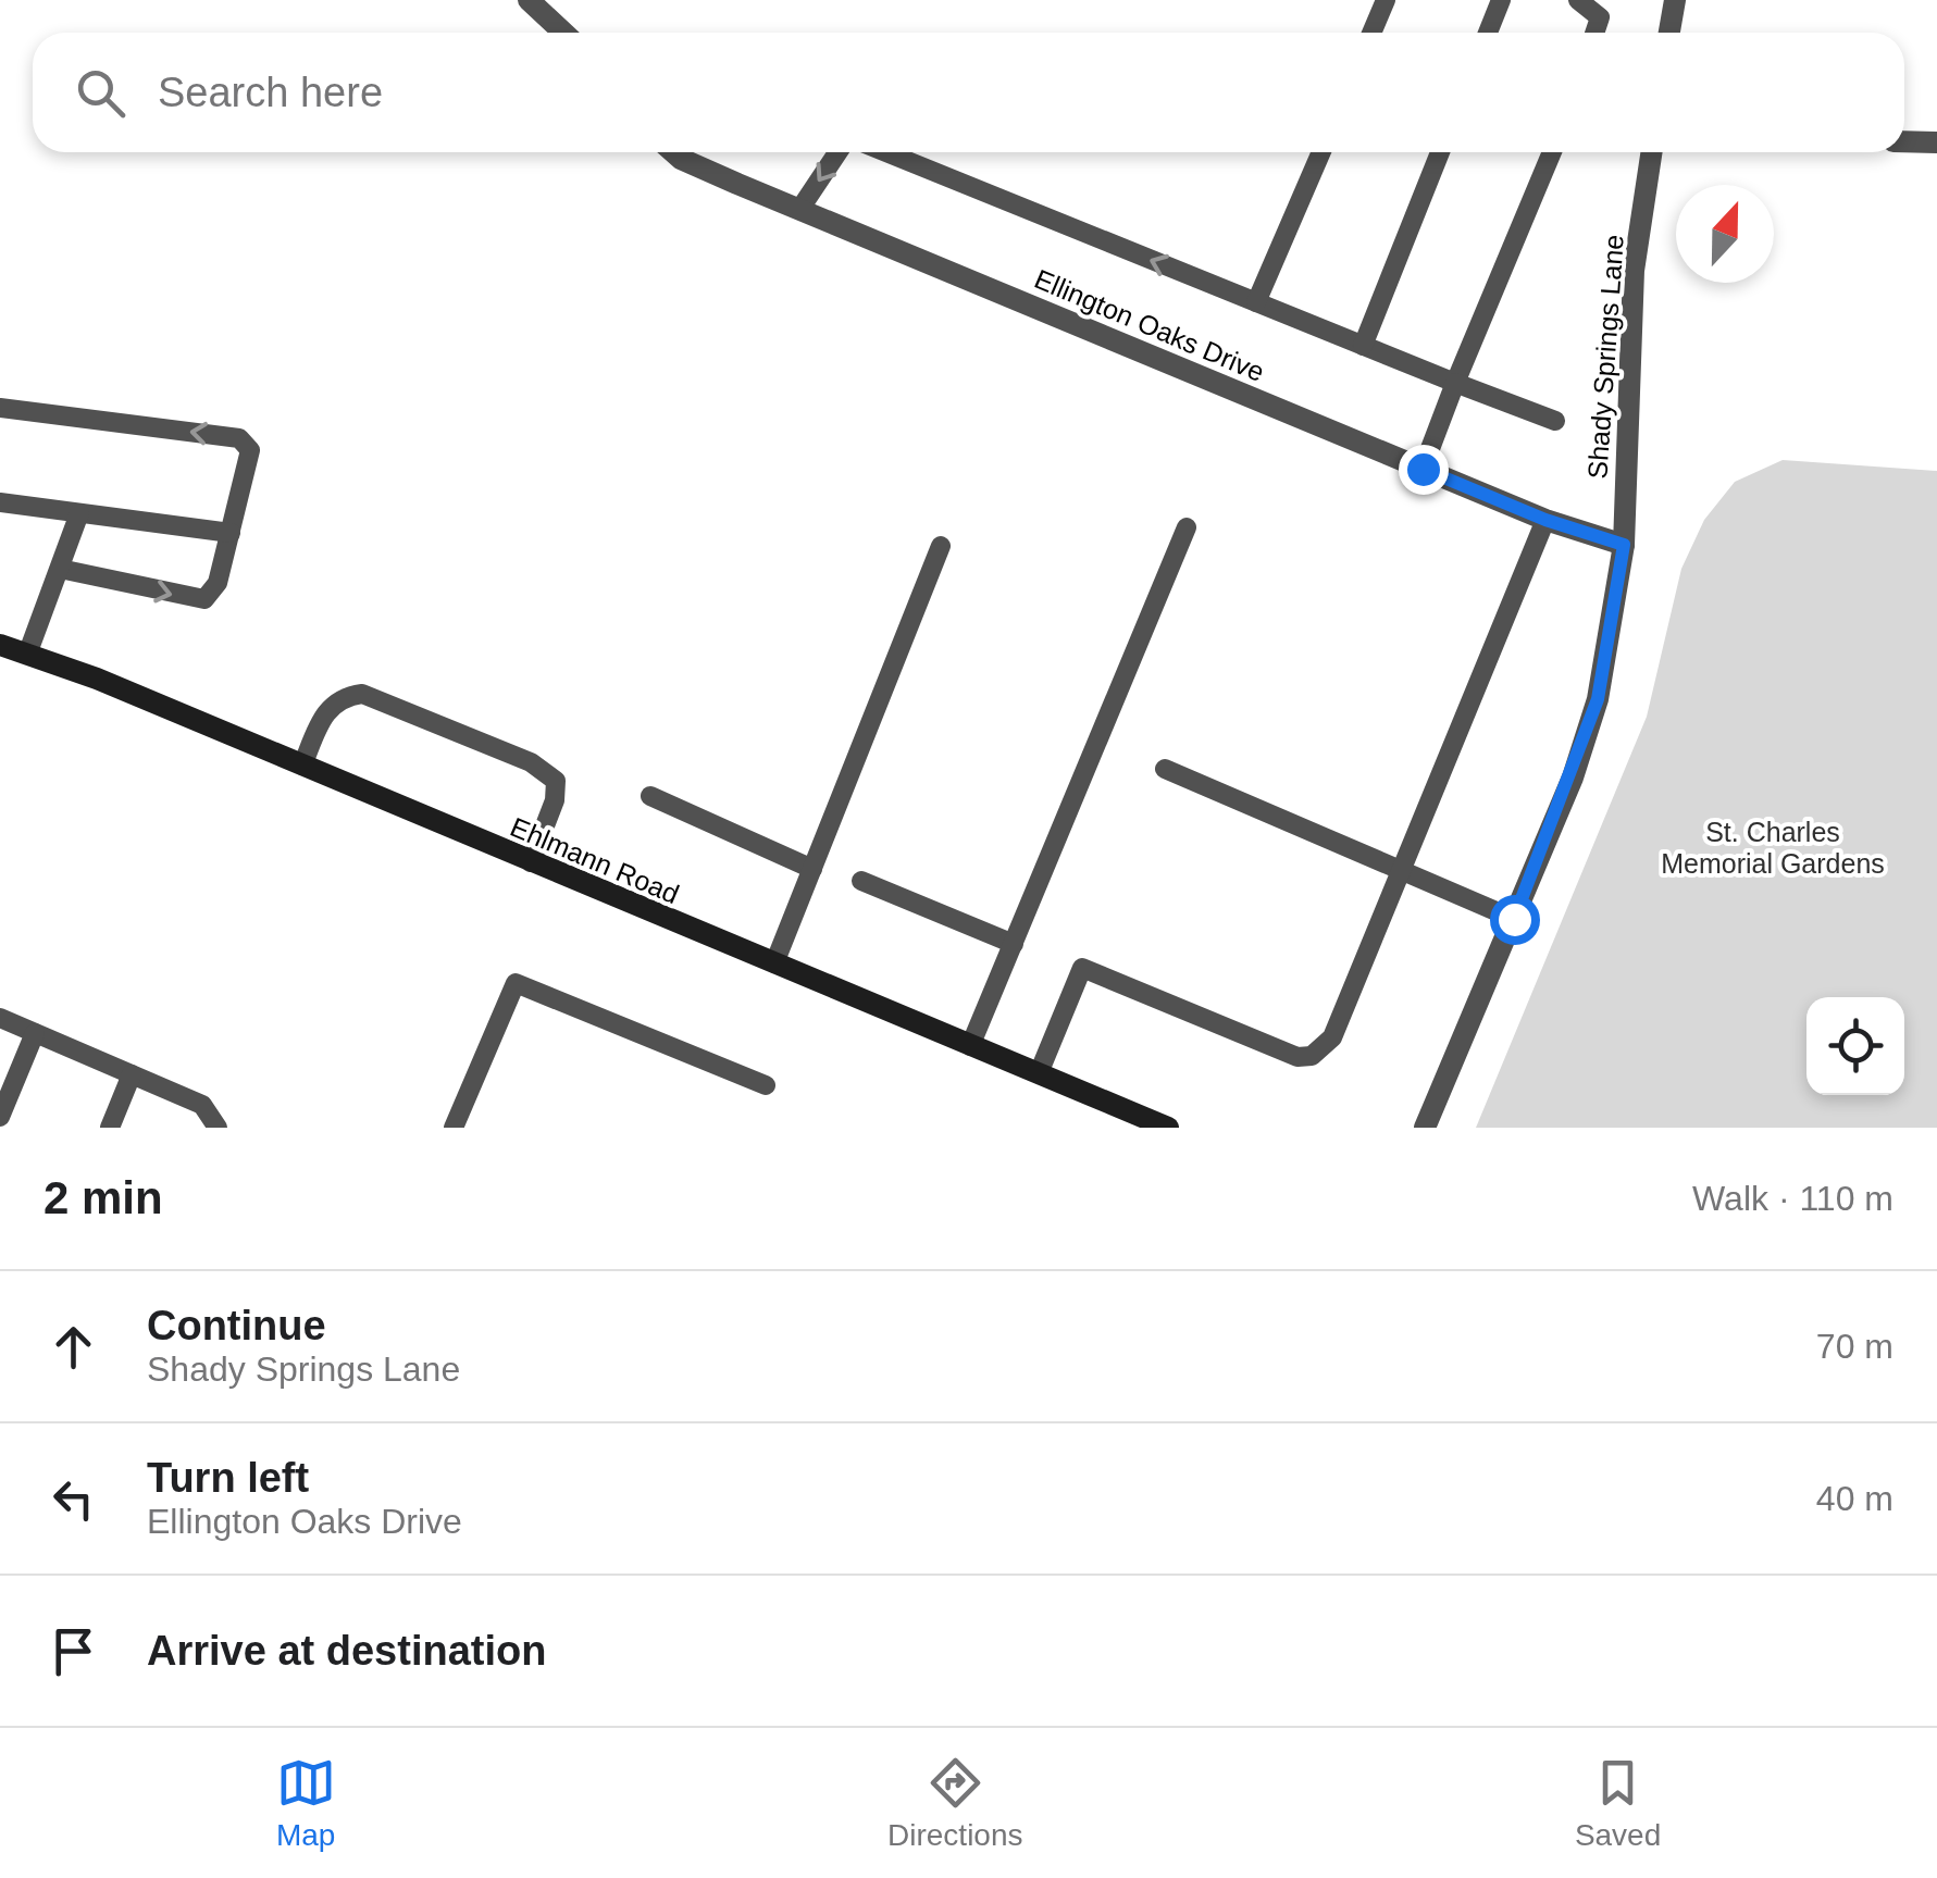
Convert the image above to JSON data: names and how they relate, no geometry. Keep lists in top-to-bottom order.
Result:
{
  "streets": {
    "street": ["Ellington Oaks Drive", "Shady Springs Lane", "Ehlmann Road"]
  },
  "crossings": [
    ["Ellington Oaks Drive", "Shady Springs Lane"]
  ],
  "parks": ["St. Charles Memorial Gardens"],
  "north": "top",
  "page": {
    "search": "Search here",
    "heading": ["2 min", "Walk · 110 m"],
    "list": [
      ["Continue", "Shady Springs Lane", "70 m"],
      ["Turn left", "Ellington Oaks Drive", "40 m"],
      "Arrive at destination"
    ],
    "nav": ["Map", "Directions", "Saved"]
  }
}
